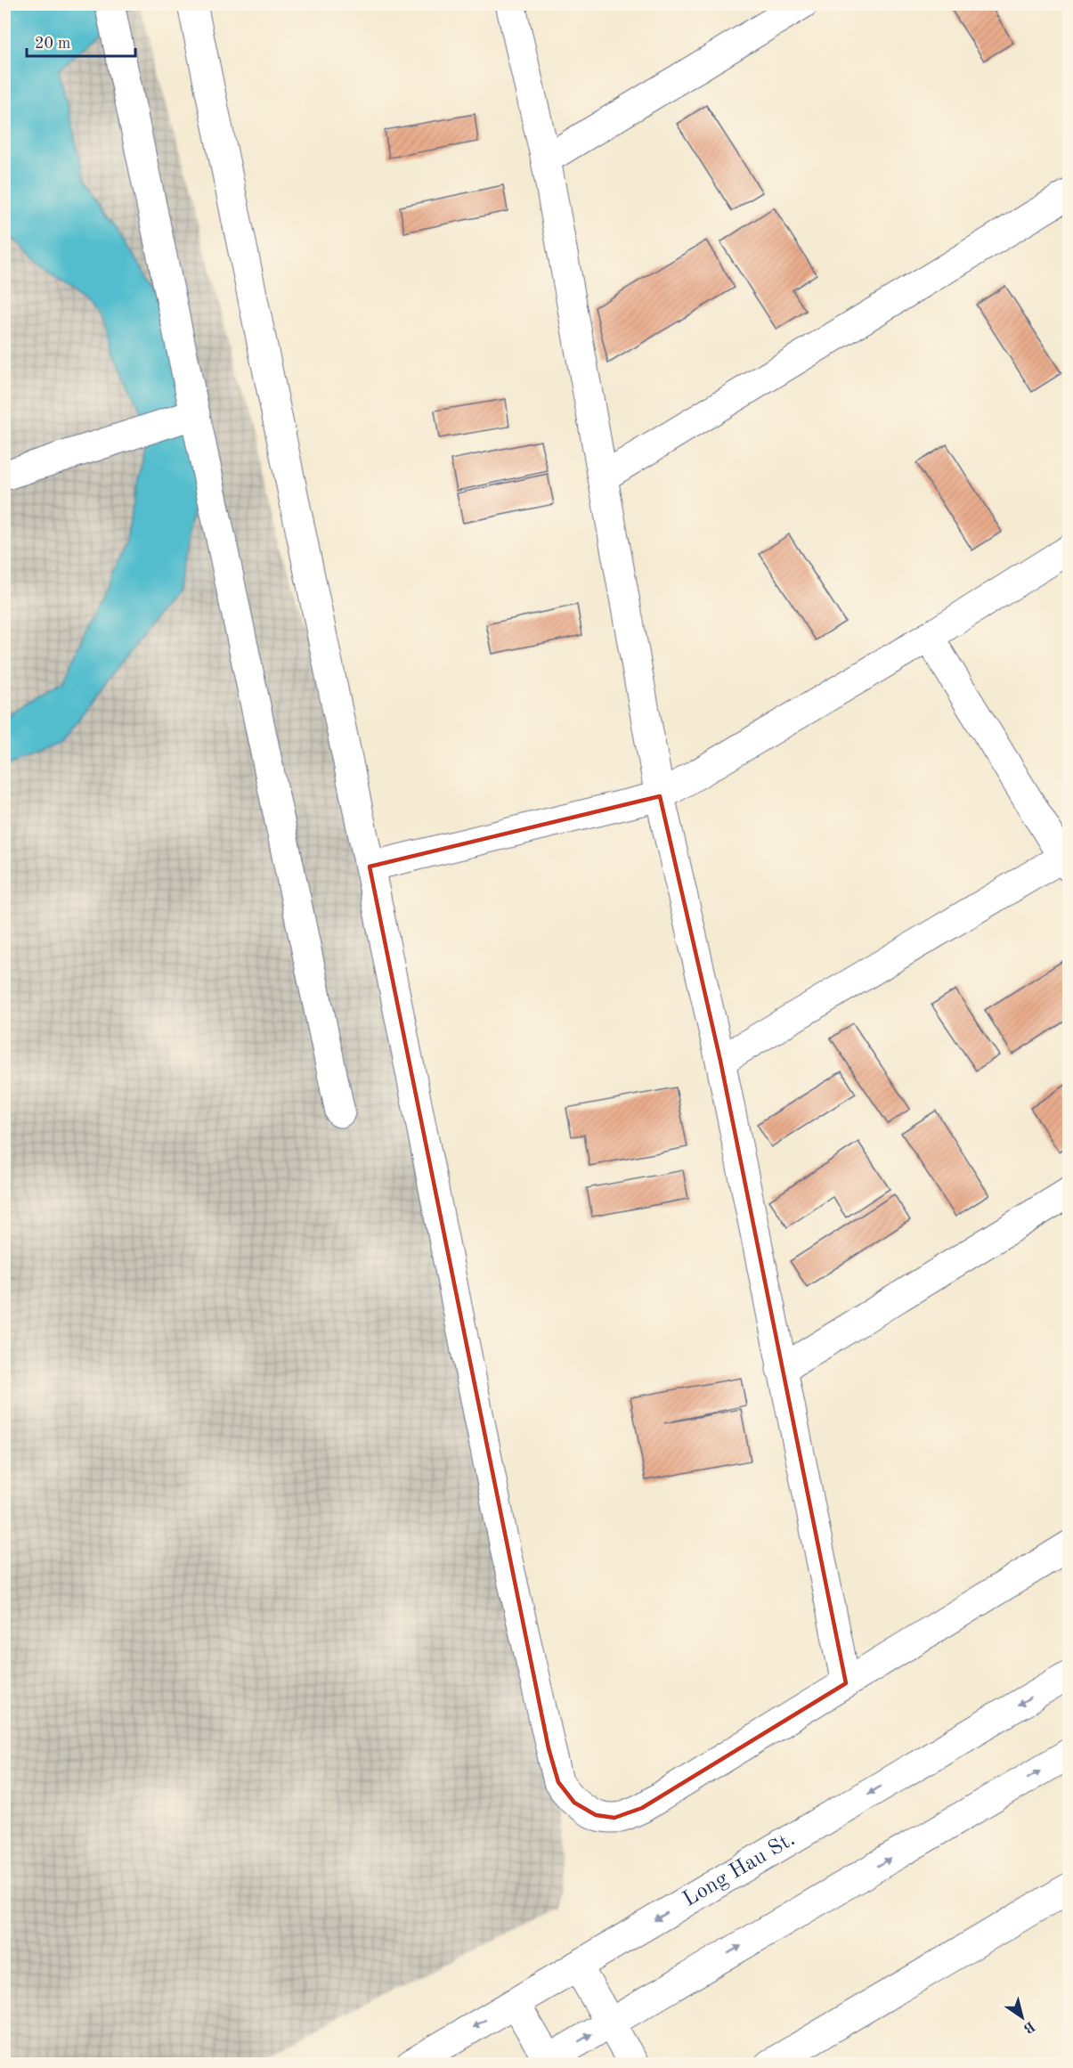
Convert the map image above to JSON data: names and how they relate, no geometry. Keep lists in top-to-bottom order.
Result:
{
  "streets": {
    "street": ["Long Hau St."]
  },
  "scale_bar": "20 m",
  "north": "bottom right"
}
